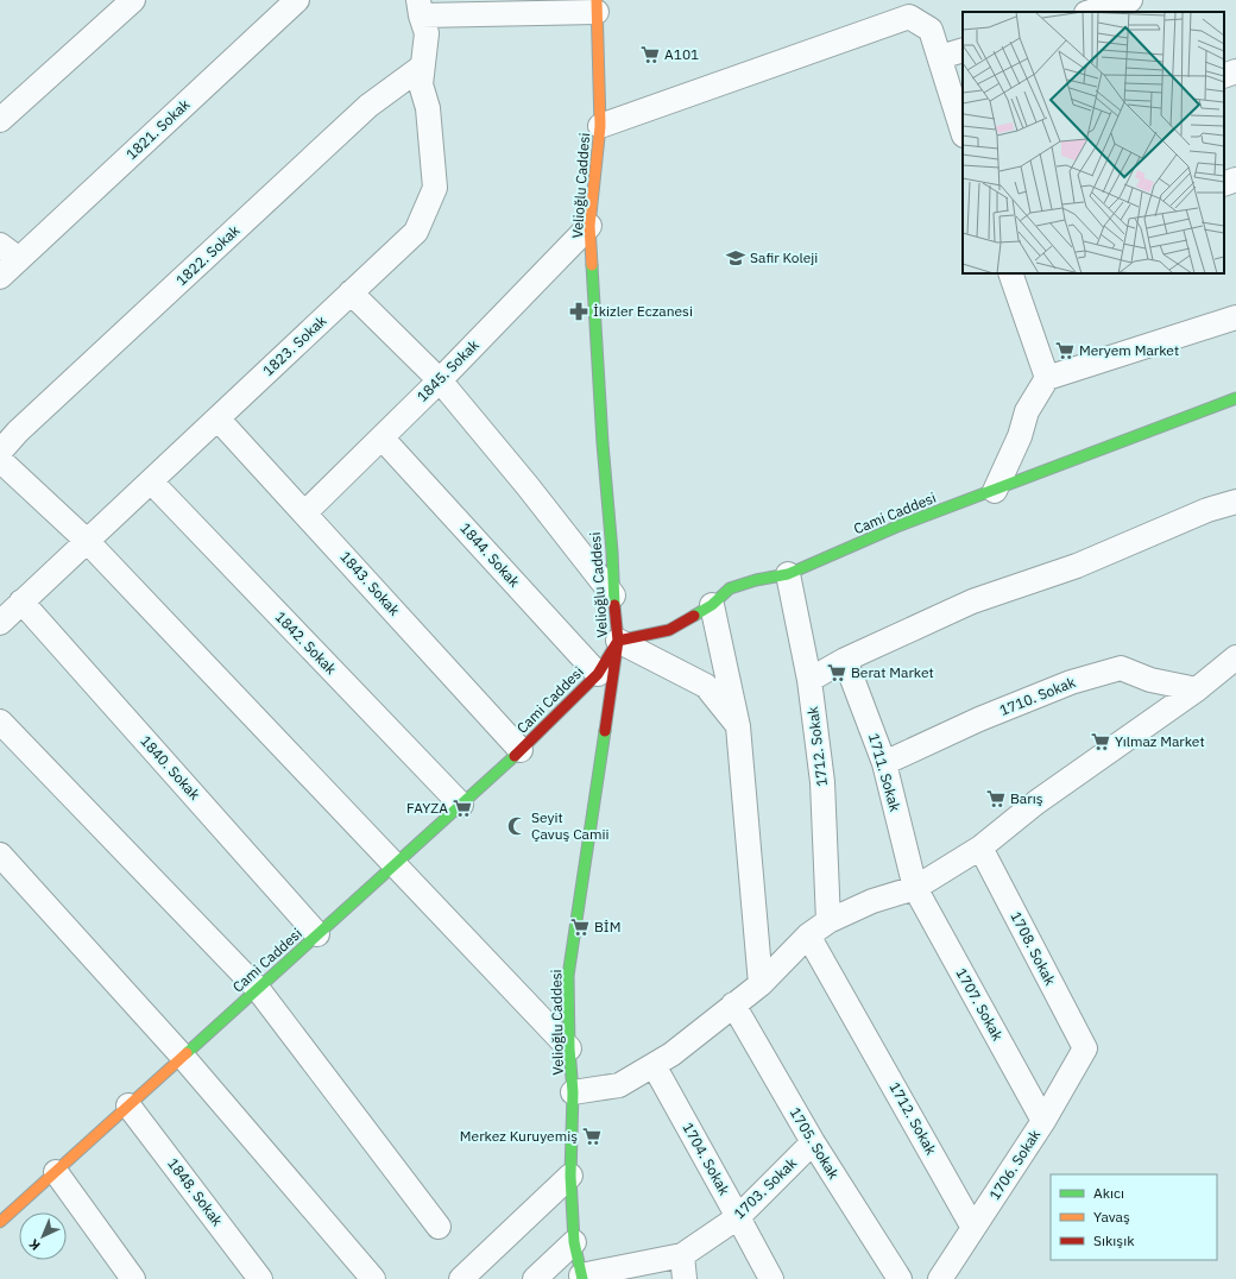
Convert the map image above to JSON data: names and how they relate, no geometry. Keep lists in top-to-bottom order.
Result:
{
  "streets": {
    "street": [
      "1821. Sokak",
      "Velioğlu Caddesi",
      "1822. Sokak",
      "1823. Sokak",
      "1845. Sokak",
      "Cami Caddesi",
      "1844. Sokak",
      "1843. Sokak",
      "1842. Sokak",
      "1710. Sokak",
      "1712. Sokak",
      "1840. Sokak",
      "1711. Sokak",
      "1708. Sokak",
      "1707. Sokak",
      "1705. Sokak",
      "1704. Sokak",
      "1706. Sokak",
      "1703. Sokak",
      "1848. Sokak"
    ]
  },
  "crossings": [
    ["Velioğlu Caddesi", "1845. Sokak"],
    ["Velioğlu Caddesi", "Cami Caddesi"],
    ["Velioğlu Caddesi", "1703. Sokak"],
    ["1822. Sokak", "1823. Sokak"],
    ["1823. Sokak", "1843. Sokak"],
    ["1823. Sokak", "1842. Sokak"],
    ["1823. Sokak", "1840. Sokak"],
    ["1845. Sokak", "1844. Sokak"],
    ["1845. Sokak", "1843. Sokak"],
    ["Cami Caddesi", "1844. Sokak"],
    ["Cami Caddesi", "1843. Sokak"],
    ["Cami Caddesi", "1842. Sokak"],
    ["Cami Caddesi", "1712. Sokak"],
    ["Cami Caddesi", "1840. Sokak"],
    ["Cami Caddesi", "1848. Sokak"],
    ["1710. Sokak", "1711. Sokak"],
    ["1712. Sokak", "1706. Sokak"],
    ["1711. Sokak", "1707. Sokak"],
    ["1708. Sokak", "1706. Sokak"],
    ["1707. Sokak", "1706. Sokak"],
    ["1705. Sokak", "1703. Sokak"],
    ["1704. Sokak", "1703. Sokak"]
  ],
  "places": {
    "supermarket": [
      "A101",
      "Meryem Market",
      "Berat Market",
      "Yılmaz Market",
      "Barış",
      "FAYZA",
      "BİM",
      "Merkez Kuruyemiş"
    ],
    "school or university": ["Safir Koleji"],
    "pharmacy": ["İkizler Eczanesi"],
    "mosque": ["Seyit Çavuş Camii"]
  },
  "legend": ["Akıcı", "Yavaş", "Sıkışık"],
  "north": "bottom left"
}
